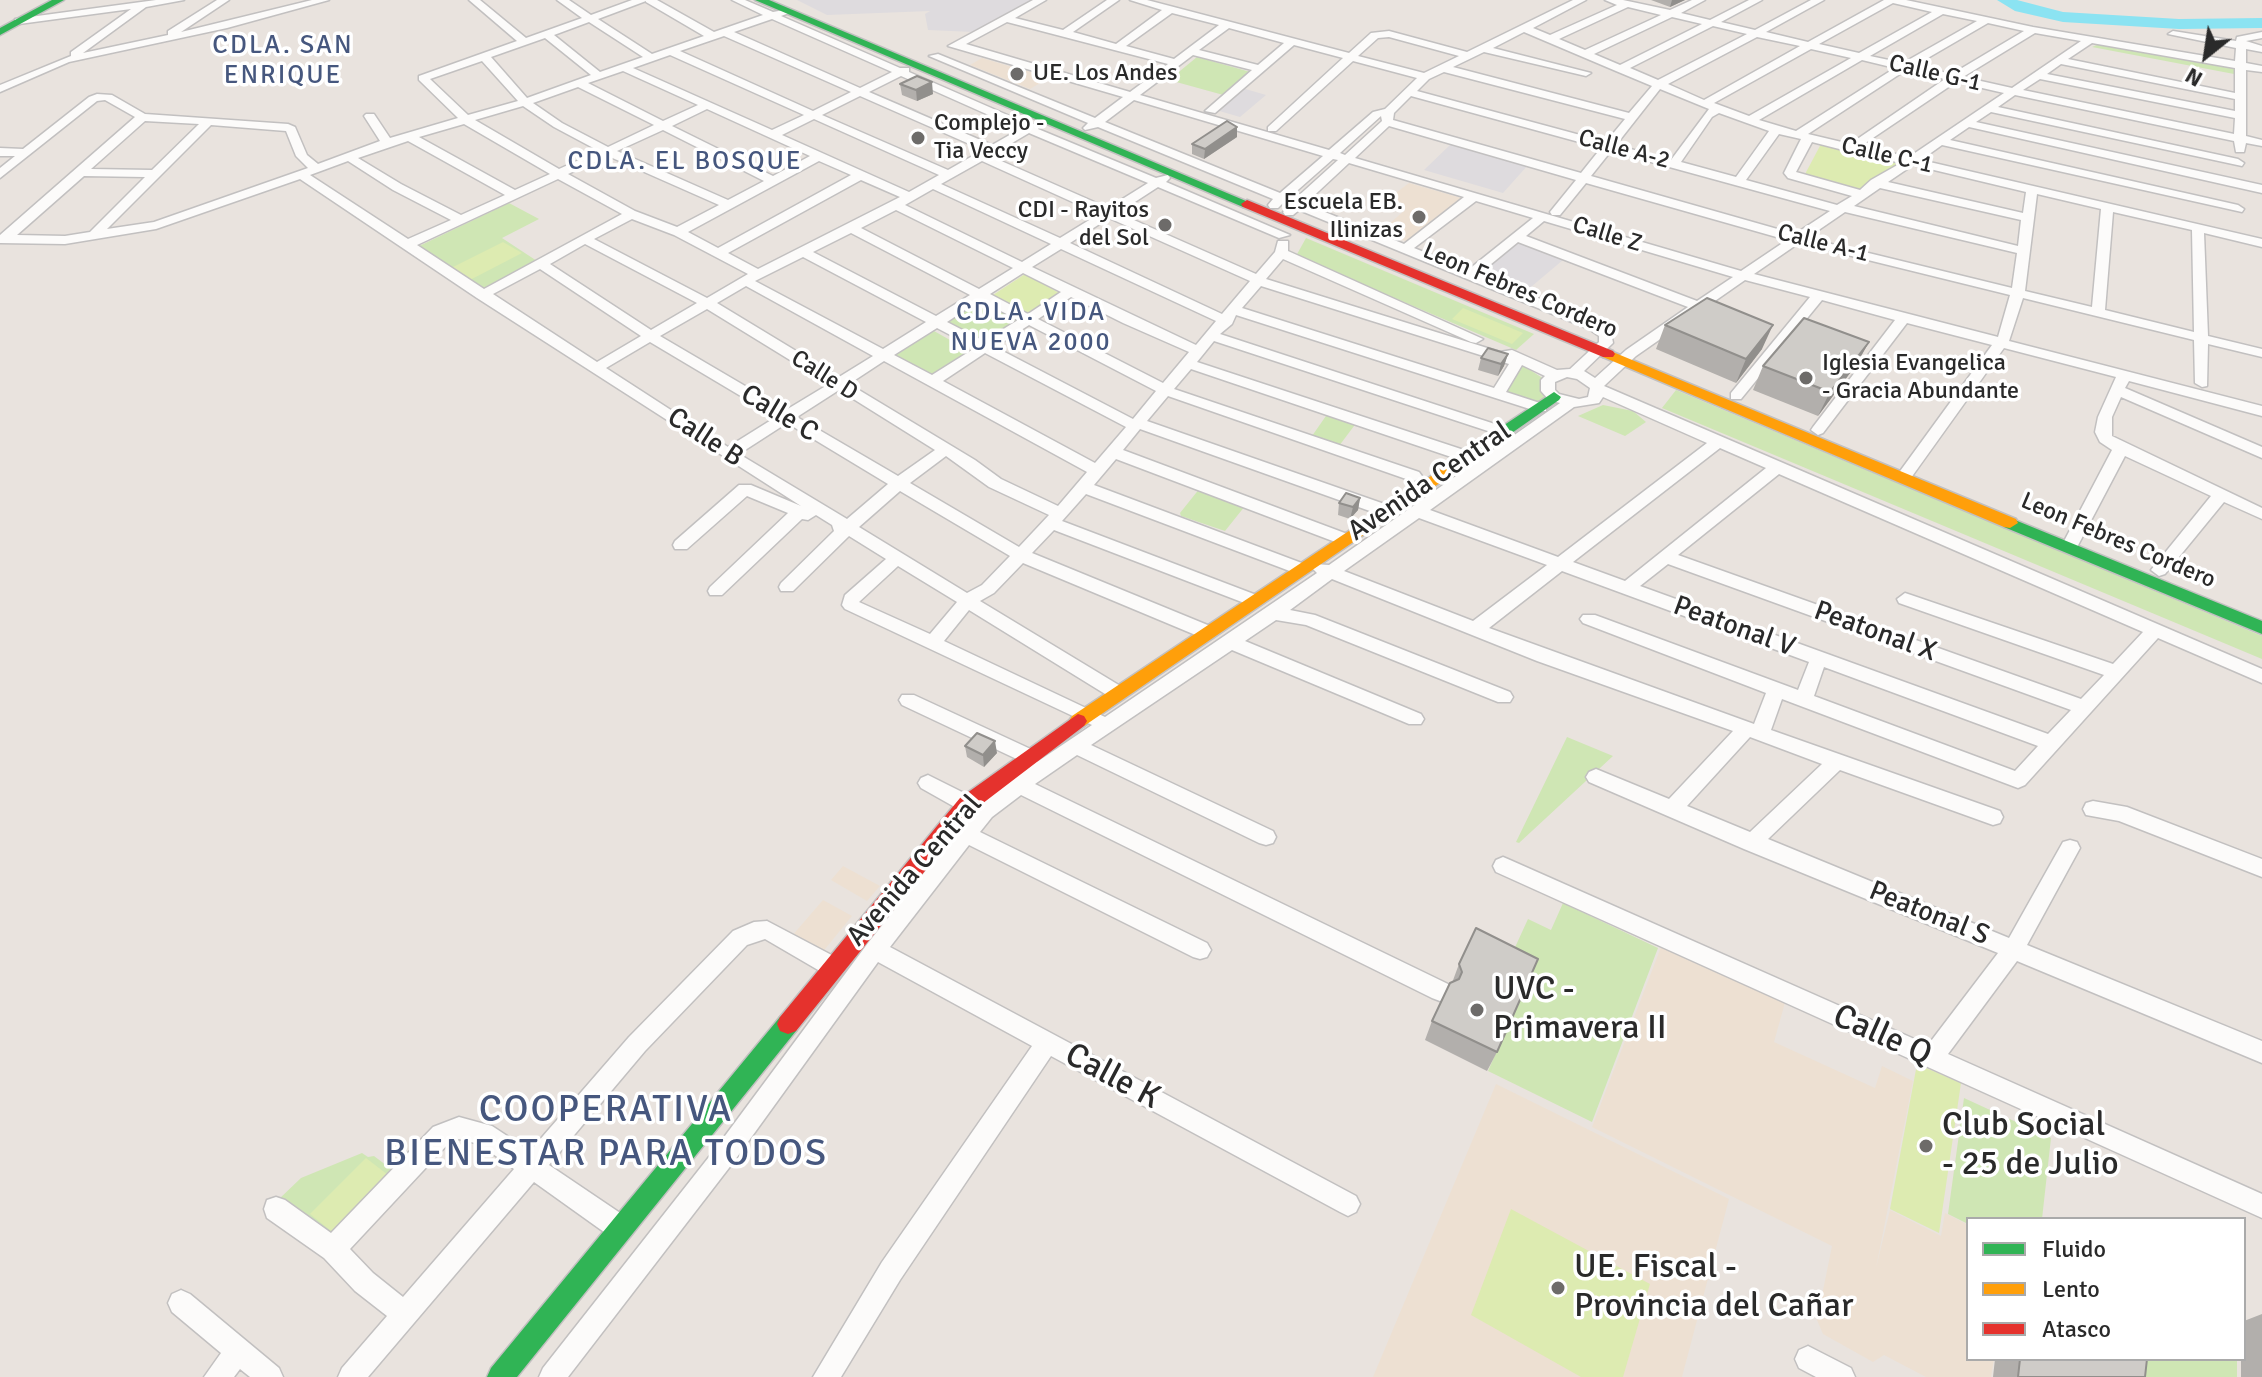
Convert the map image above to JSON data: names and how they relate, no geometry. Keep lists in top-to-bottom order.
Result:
{
  "streets": {
    "street": [
      "Calle G-1",
      "Calle A-2",
      "Calle C-1",
      "Calle Z",
      "Calle A-1",
      "Leon Febres Cordero",
      "Calle D",
      "Calle C",
      "Calle B",
      "Avenida Central",
      "Peatonal V",
      "Peatonal X",
      "Peatonal S",
      "Calle Q",
      "Calle K"
    ]
  },
  "crossings": [
    ["Calle D", "Avenida Central"],
    ["Calle C", "Avenida Central"],
    ["Calle B", "Avenida Central"],
    ["Avenida Central", "Peatonal V"],
    ["Avenida Central", "Calle K"]
  ],
  "districts": [
    "CDLA. SAN ENRIQUE",
    "CDLA. EL BOSQUE",
    "CDLA. VIDA NUEVA 2000",
    "COOPERATIVA BIENESTAR PARA TODOS"
  ],
  "places": [
    "UE. Los Andes",
    "Complejo - Tia Veccy",
    "Escuela EB. Ilinizas",
    "CDI - Rayitos del Sol",
    "Iglesia Evangelica - Gracia Abundante",
    "UVC - Primavera II",
    "Club Social - 25 de Julio",
    "UE. Fiscal - Provincia del Cañar"
  ],
  "legend": ["Fluido", "Lento", "Atasco"],
  "north": "bottom left"
}
